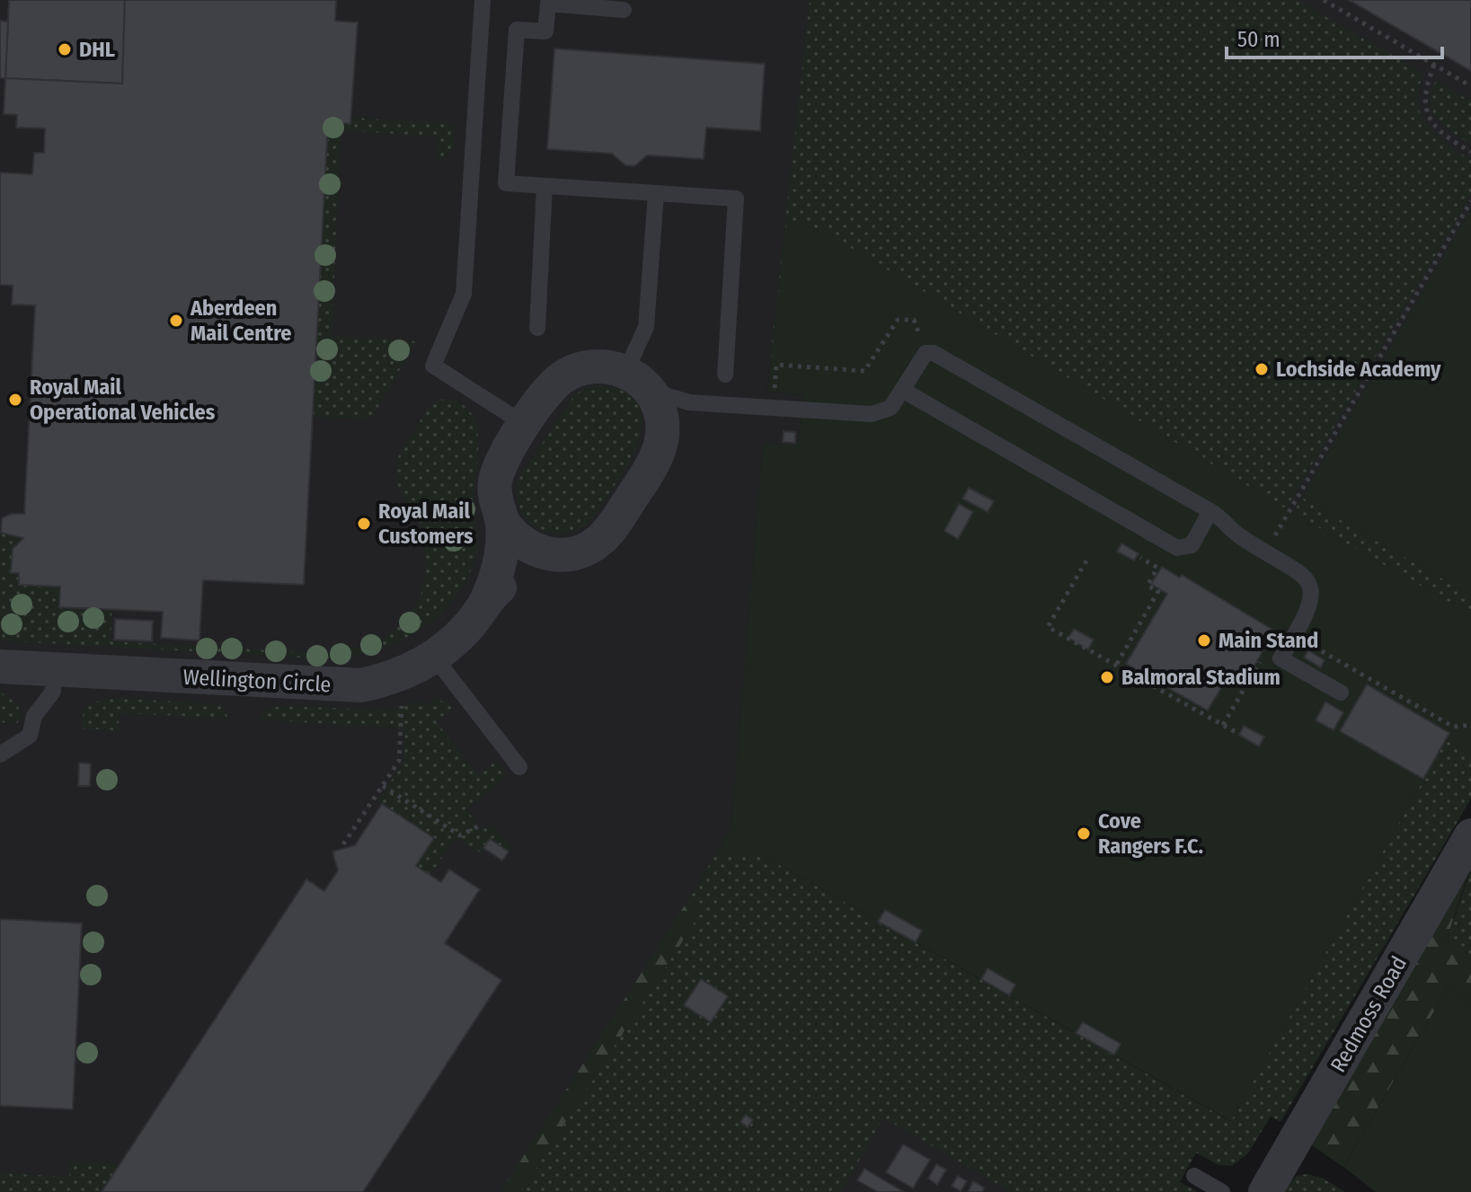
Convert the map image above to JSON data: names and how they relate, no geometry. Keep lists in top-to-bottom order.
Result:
{
  "streets": {
    "street": ["Wellington Circle", "Redmoss Road"]
  },
  "places": [
    "DHL",
    "Aberdeen Mail Centre",
    "Lochside Academy",
    "Royal Mail Operational Vehicles",
    "Royal Mail Customers",
    "Main Stand",
    "Balmoral Stadium",
    "Cove Rangers F.C."
  ],
  "scale_bar": "50 m"
}
